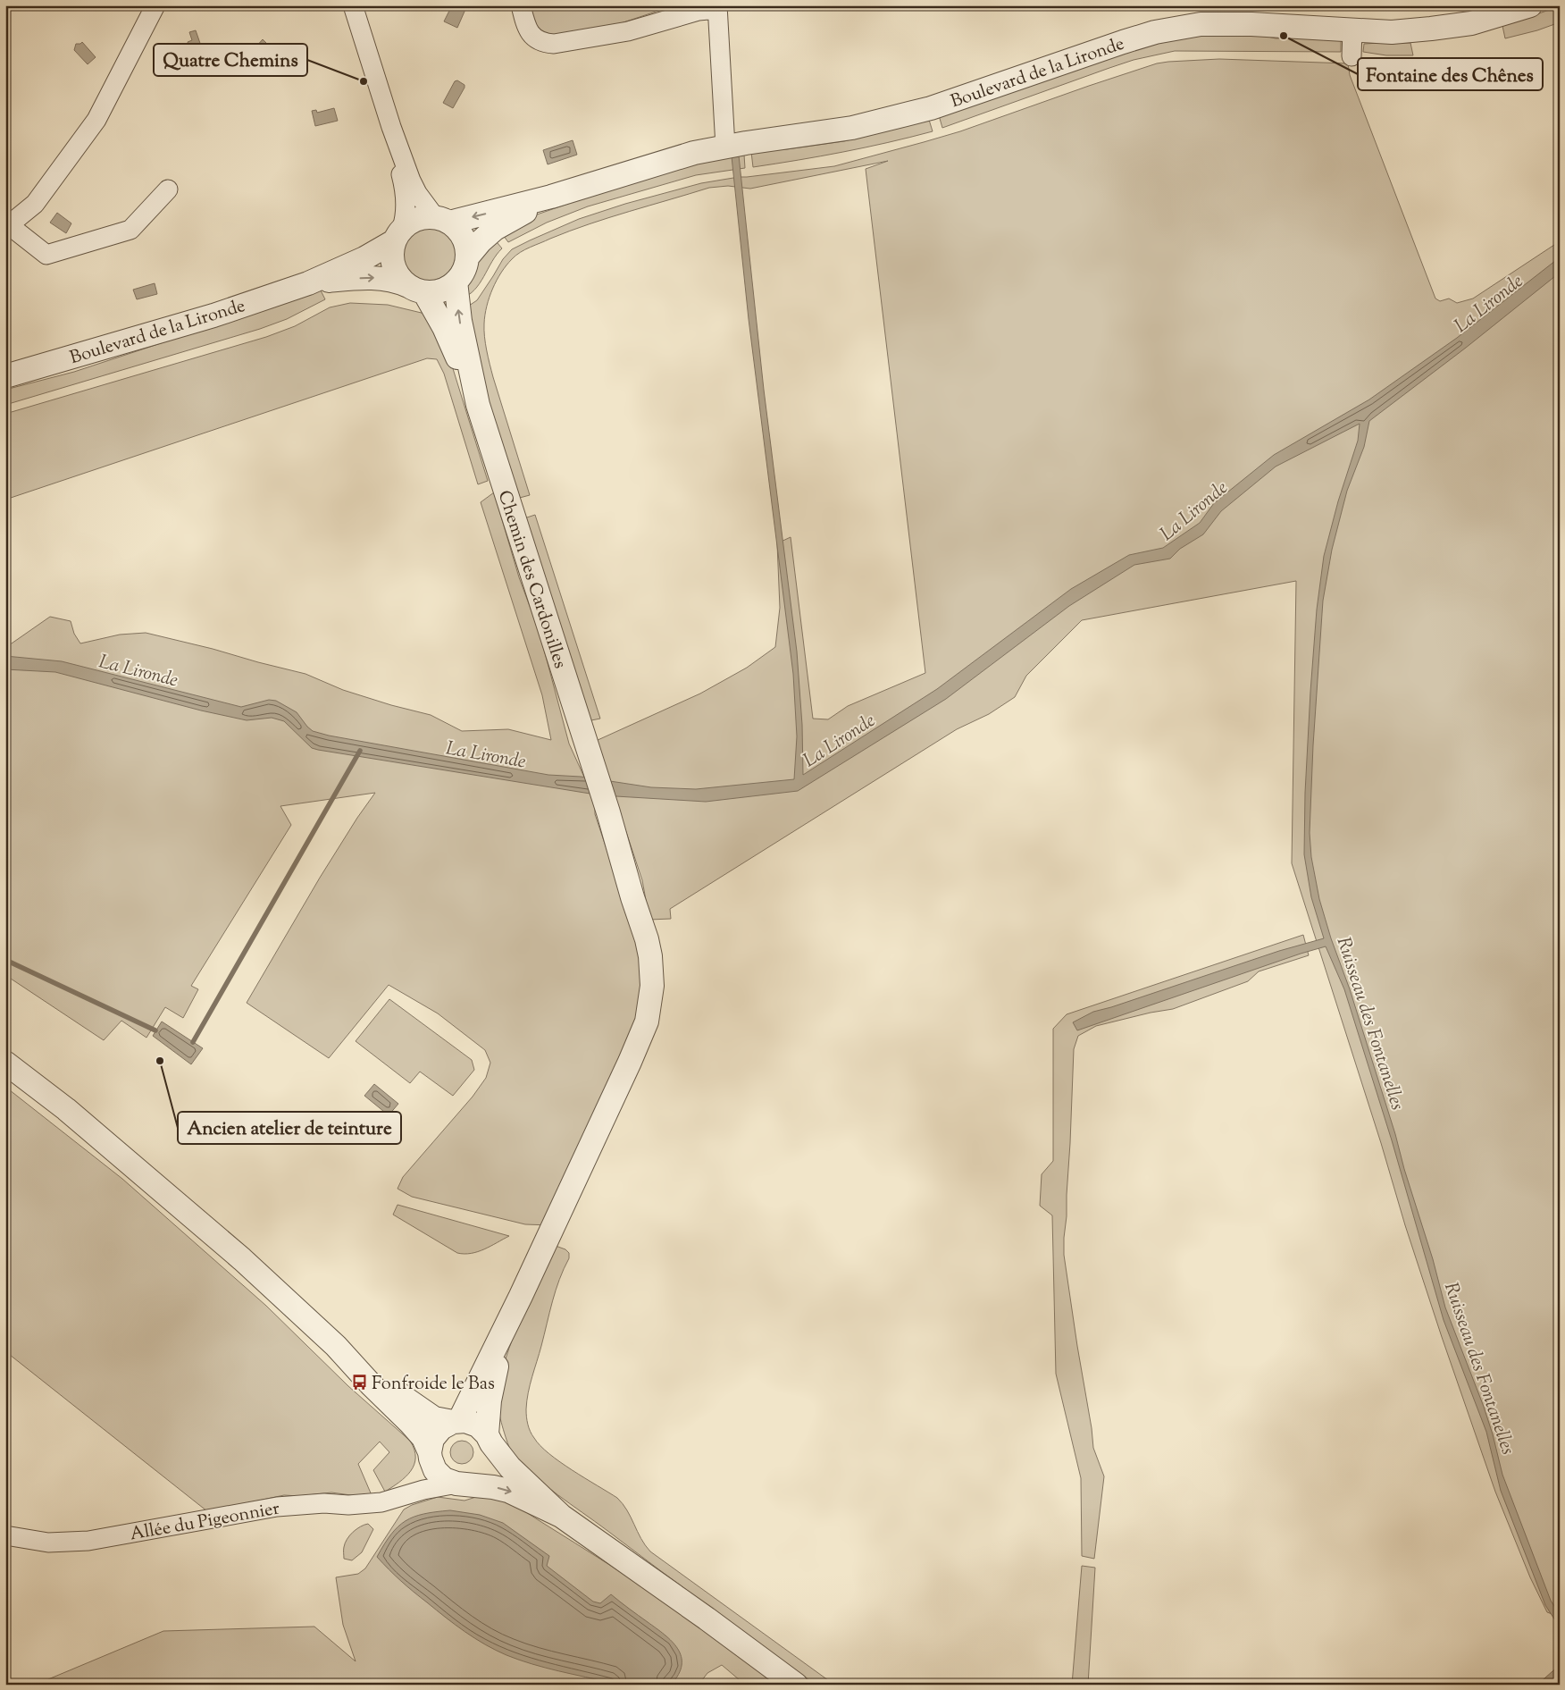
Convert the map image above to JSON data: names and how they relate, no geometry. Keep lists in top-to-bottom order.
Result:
{
  "streets": {
    "street": ["Boulevard de la Lironde", "Chemin des Cardonilles", "Allée du Pigeonnier"]
  },
  "crossings": [
    ["Boulevard de la Lironde", "Chemin des Cardonilles"]
  ],
  "water": ["La Lironde", "Ruisseau des Fontanelles"],
  "places": {
    "other": ["Fontaine des Chênes", "Quatre Chemins", "Ancien atelier de teinture"],
    "bus stop": ["Fonfroide le Bas"]
  }
}
